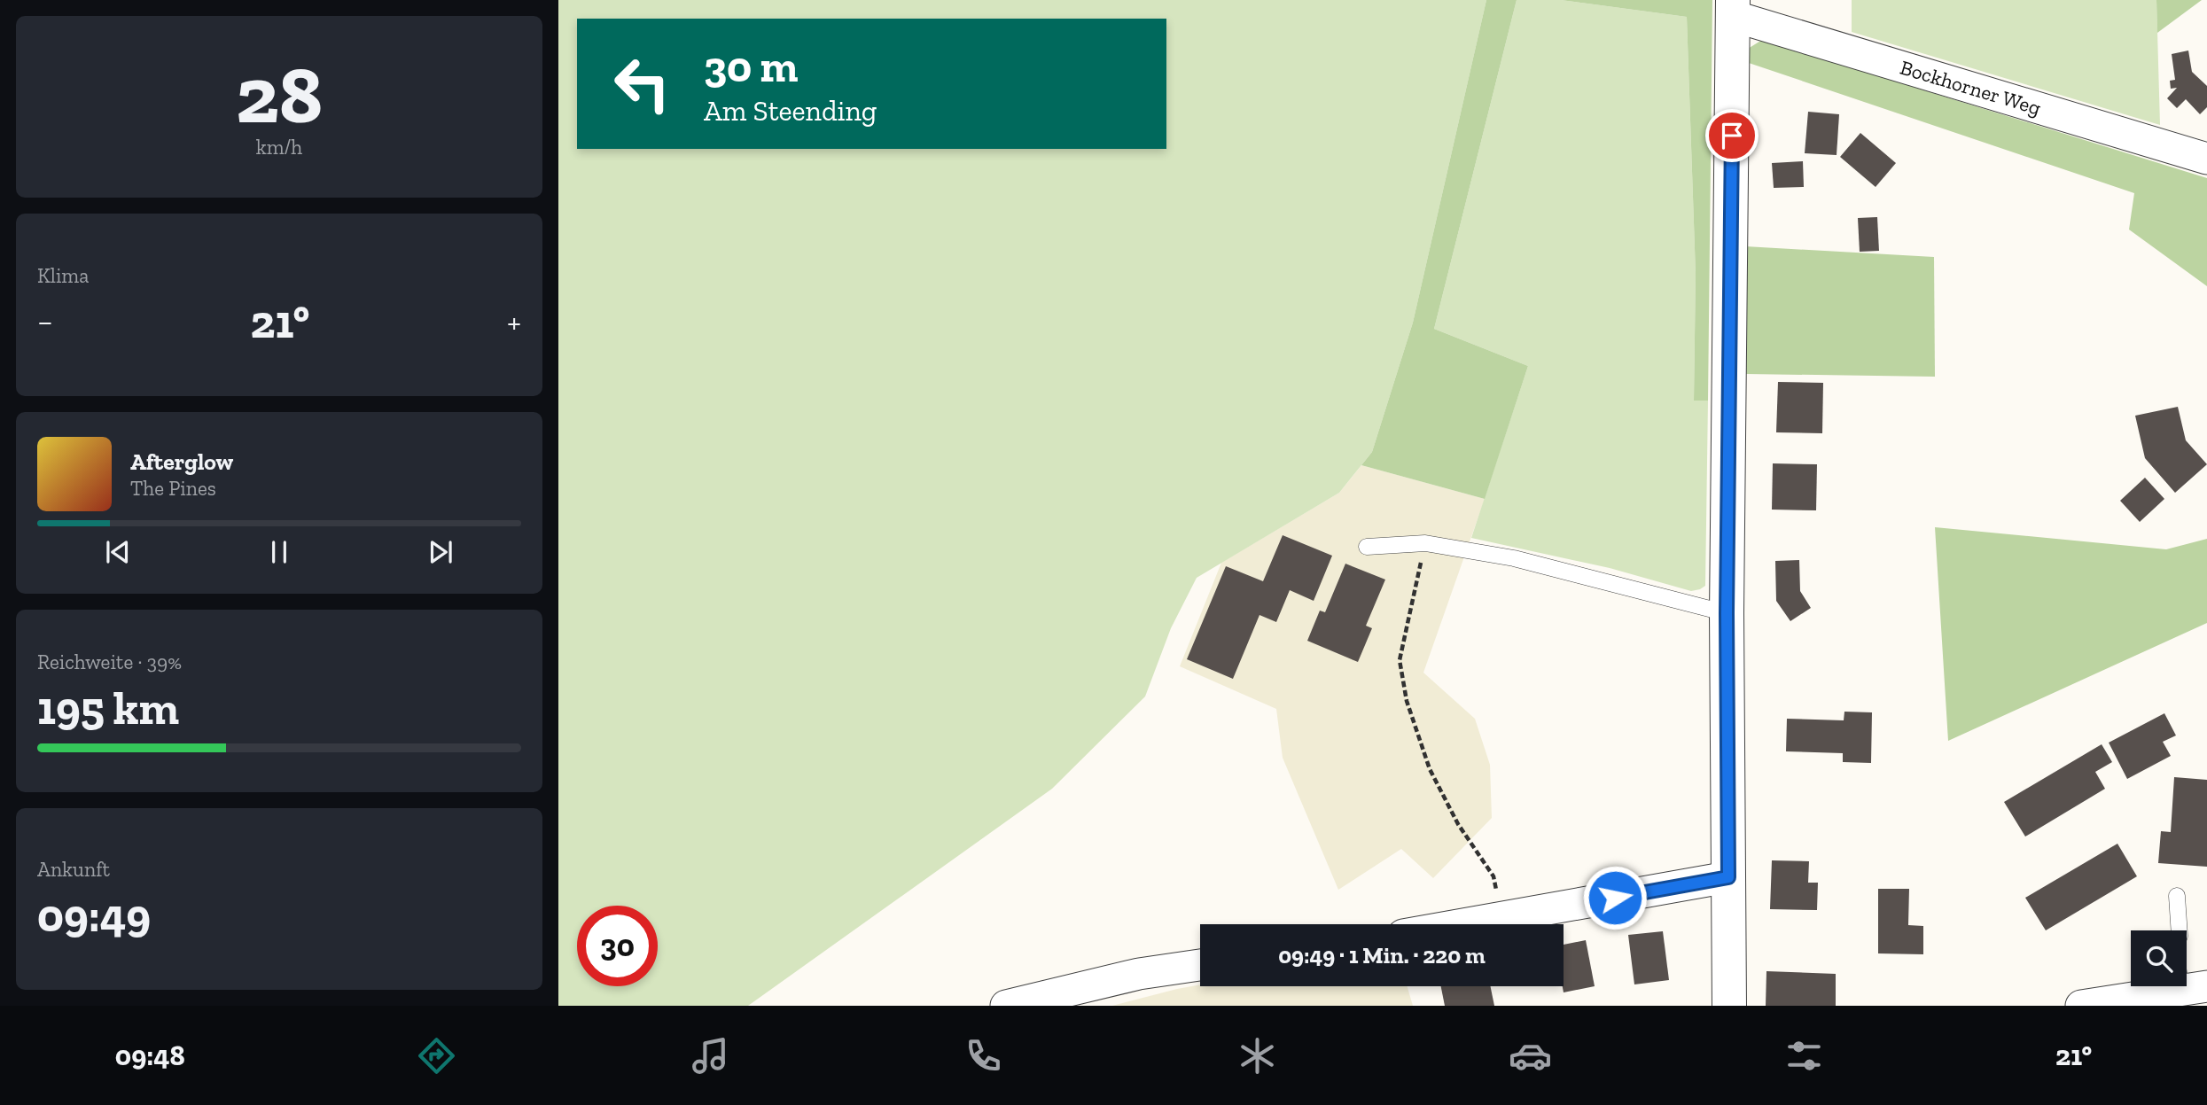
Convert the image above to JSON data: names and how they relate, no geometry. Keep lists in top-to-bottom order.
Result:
{
  "streets": {
    "street": ["Bockhorner Weg"]
  },
  "page": {
    "tile": [
      ["28", "km/h"],
      "Klima",
      ["Reichweite · 39%", "195 km"],
      ["Ankunft", "09:49"]
    ],
    "turn": ["30 m", "Am Steending"],
    "heat": ["−", "21°", "+"],
    "song": ["Afterglow", "The Pines"],
    "limit": "30",
    "trip": "09:49 · 1 Min. · 220 m",
    "tabs": ["09:48", "21°"]
  }
}
